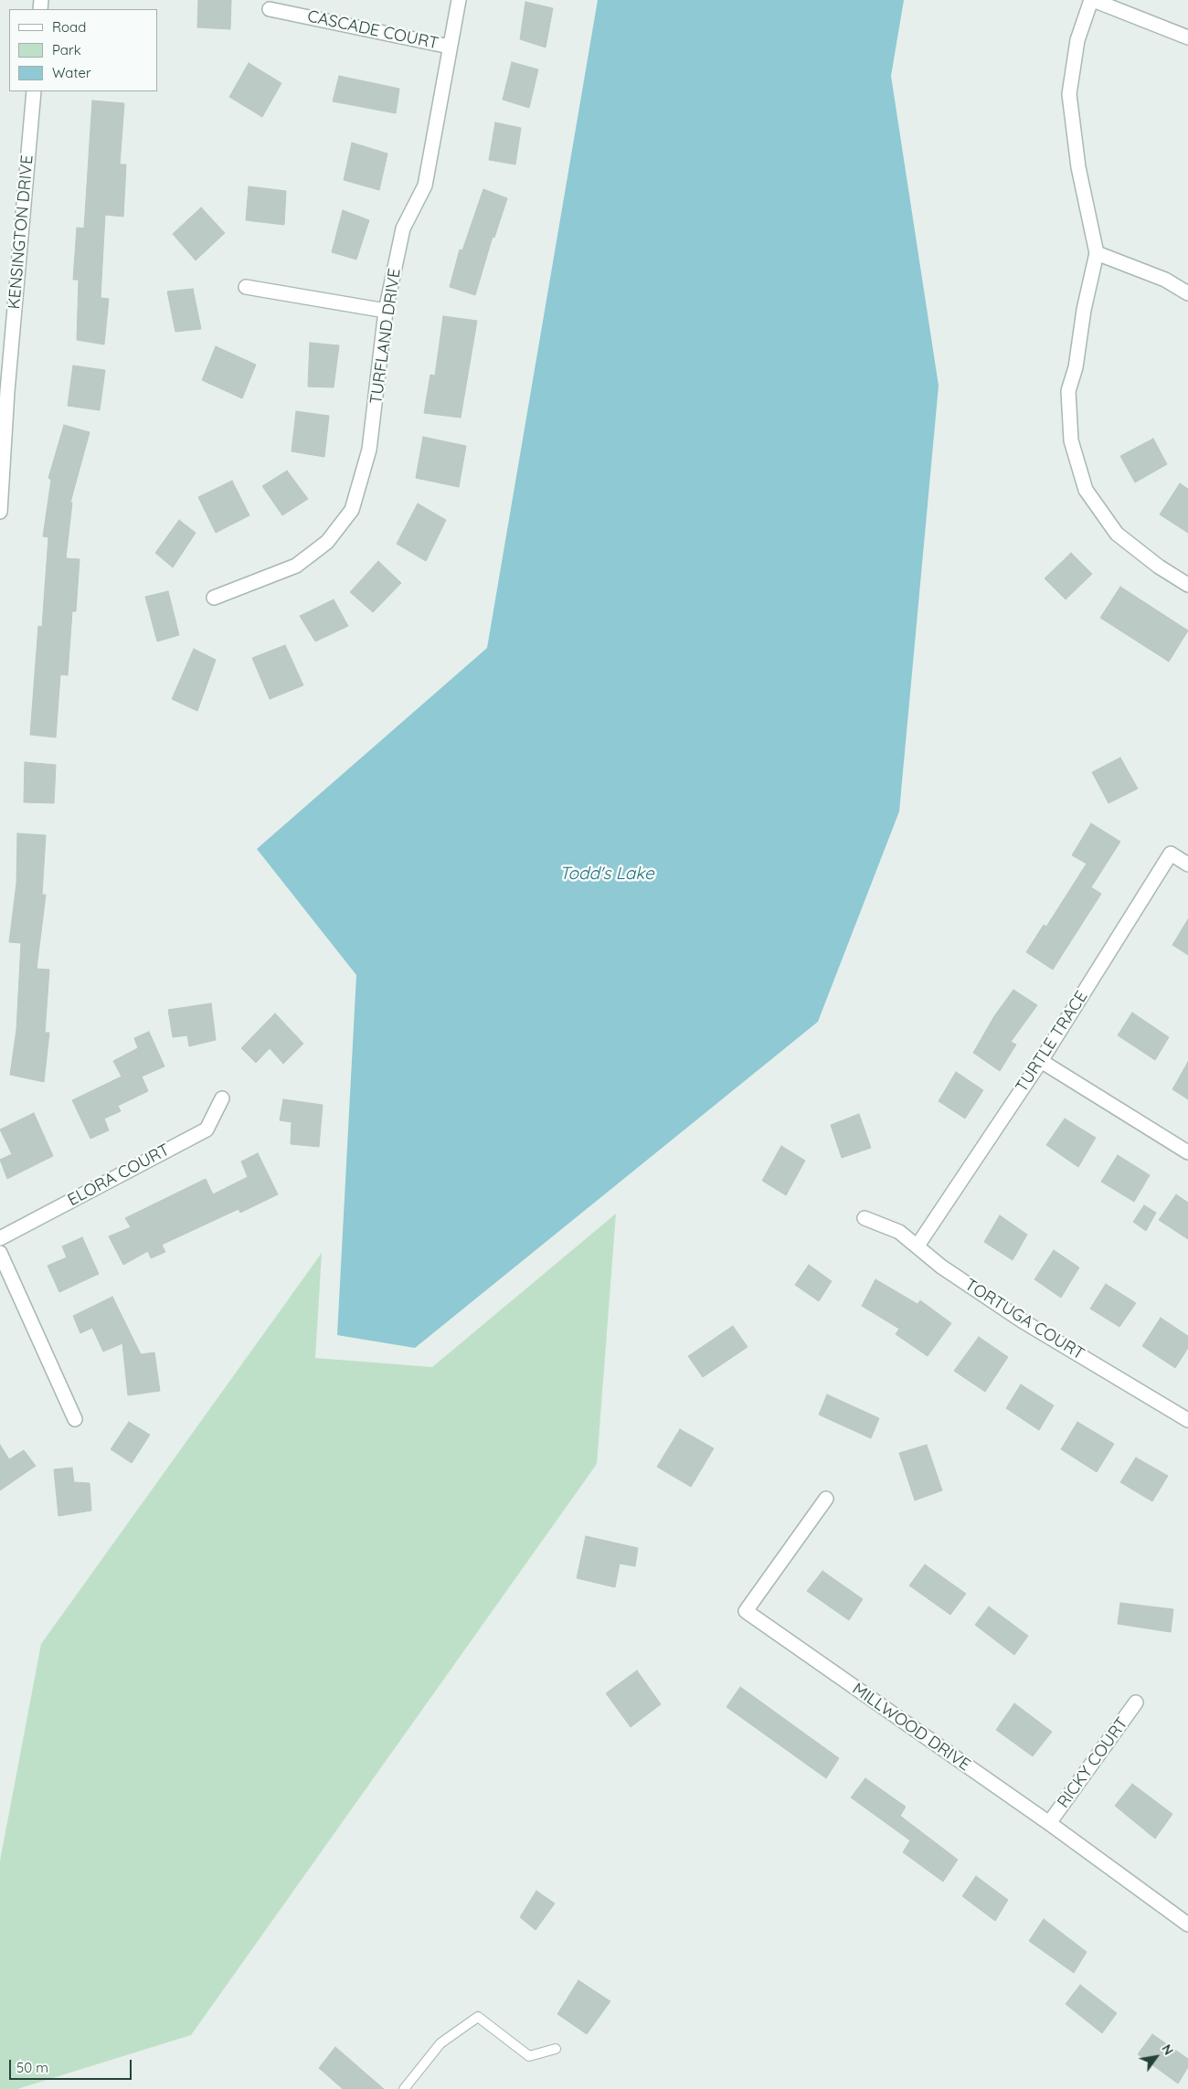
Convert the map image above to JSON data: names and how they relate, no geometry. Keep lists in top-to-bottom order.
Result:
{
  "streets": {
    "street": [
      "CASCADE COURT",
      "KENSINGTON DRIVE",
      "TURFLAND DRIVE",
      "TURTLE TRACE",
      "ELORA COURT",
      "TORTUGA COURT",
      "MILLWOOD DRIVE",
      "RICKY COURT"
    ]
  },
  "crossings": [
    ["CASCADE COURT", "TURFLAND DRIVE"],
    ["TURTLE TRACE", "TORTUGA COURT"],
    ["MILLWOOD DRIVE", "RICKY COURT"]
  ],
  "water": ["Todd's Lake"],
  "legend": ["Road", "Park", "Water"],
  "scale_bar": "50 m",
  "north": "top right"
}
